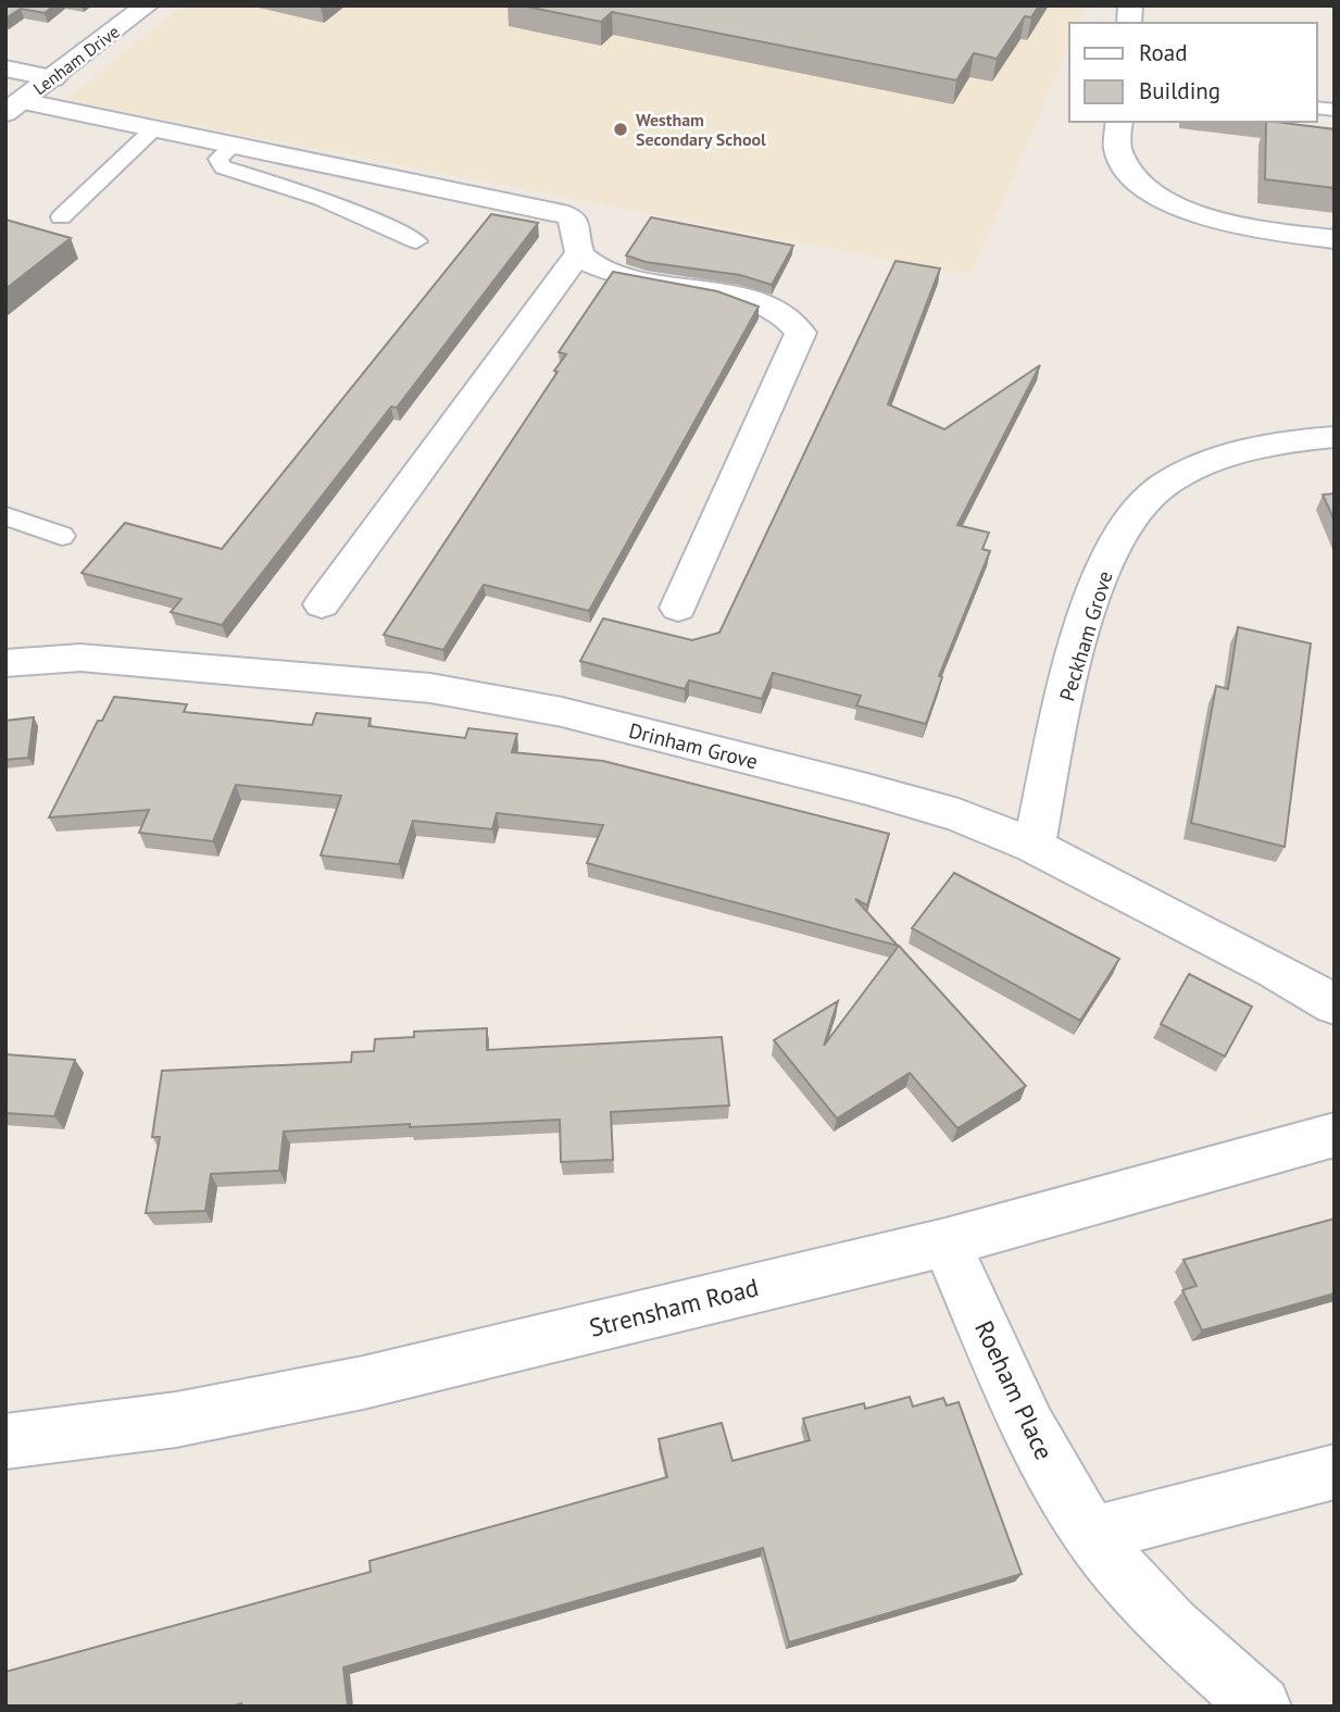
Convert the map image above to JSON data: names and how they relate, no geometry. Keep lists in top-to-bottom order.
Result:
{
  "streets": {
    "street": [
      "Lenham Drive",
      "Peckham Grove",
      "Drinham Grove",
      "Strensham Road",
      "Roeham Place"
    ]
  },
  "crossings": [
    ["Peckham Grove", "Drinham Grove"],
    ["Strensham Road", "Roeham Place"]
  ],
  "places": ["Westham Secondary School"],
  "legend": ["Road", "Building"]
}
